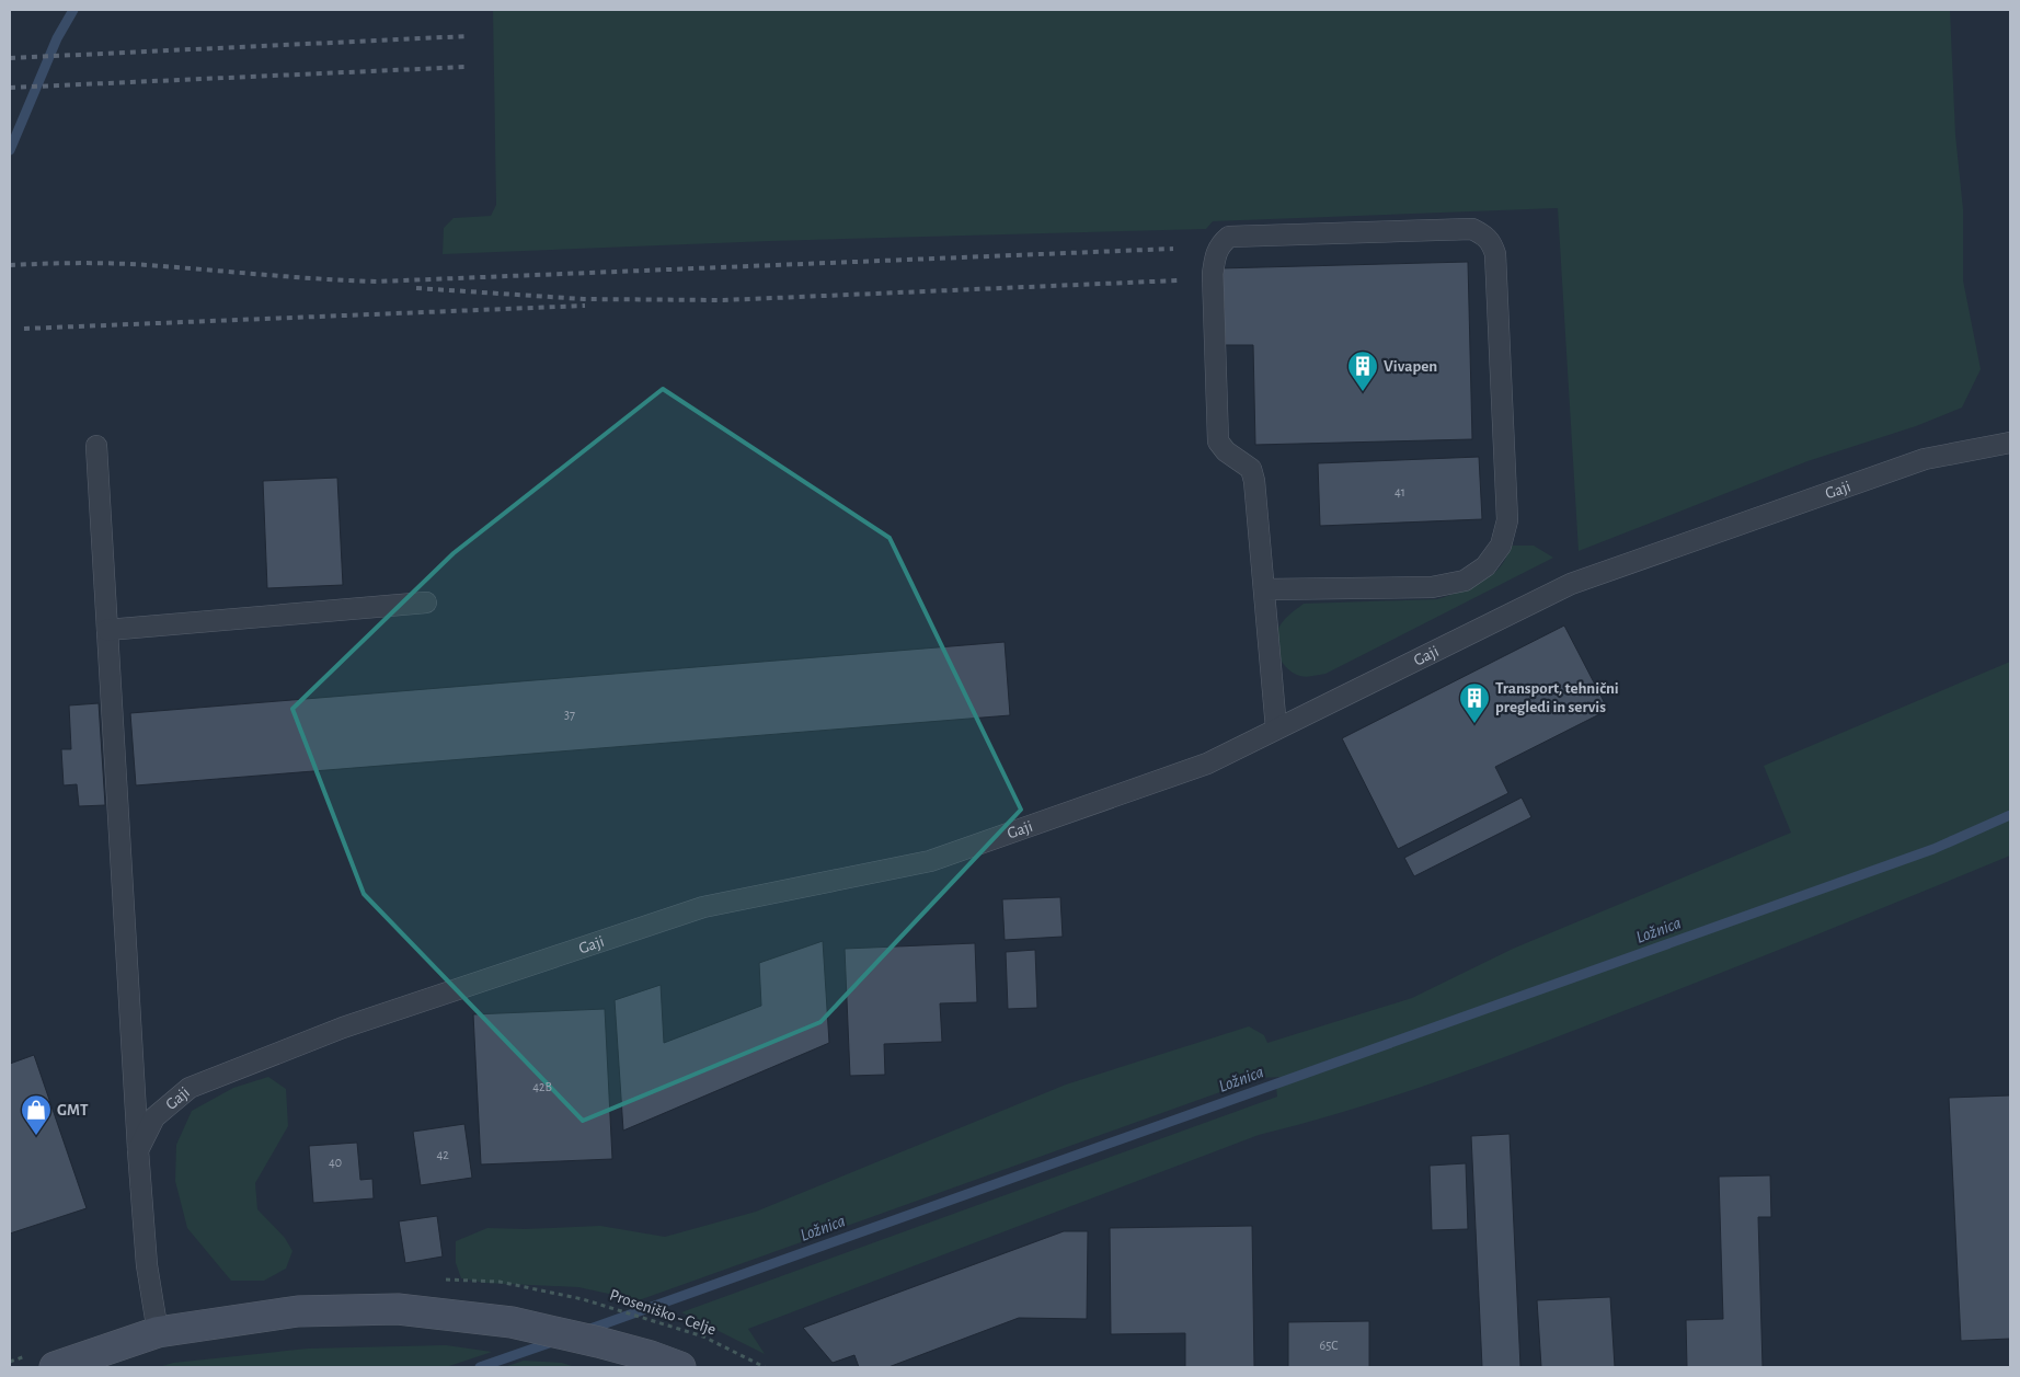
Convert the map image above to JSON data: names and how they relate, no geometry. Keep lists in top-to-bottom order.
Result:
{
  "streets": {
    "lane": ["Gaji"],
    "path": ["Proseniško - Celje"]
  },
  "water": ["Ložnica"],
  "places": {
    "building": ["Vivapen", "Transport, tehnični pregledi in servis"],
    "shop": ["GMT"]
  },
  "house_numbers": [
    "41",
    "37",
    "42B",
    "42",
    "40",
    "65C"
  ]
}
